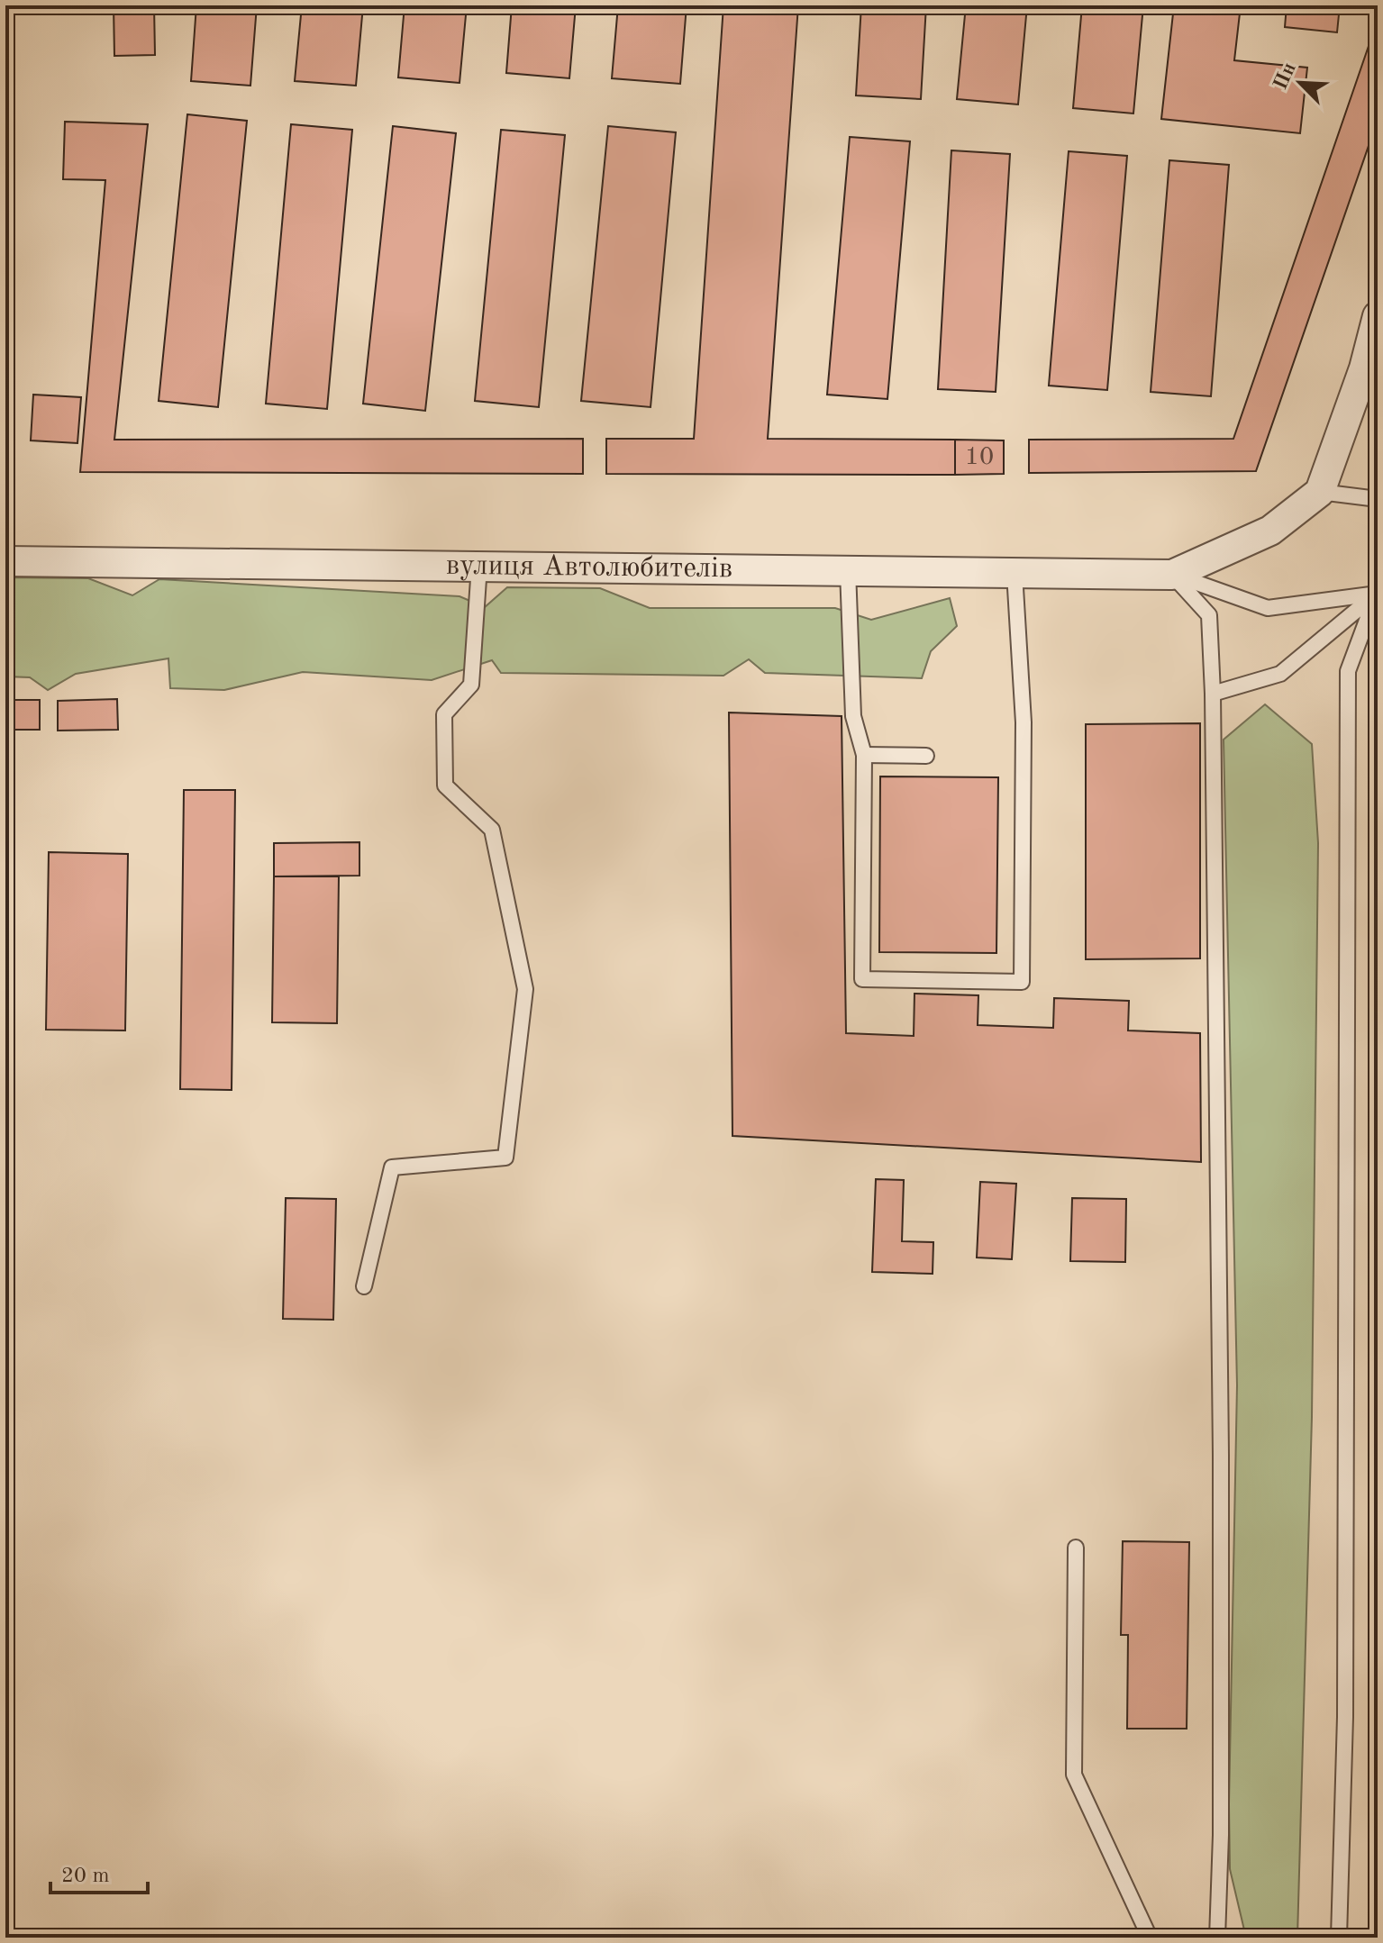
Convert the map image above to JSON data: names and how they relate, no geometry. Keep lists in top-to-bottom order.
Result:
{
  "streets": {
    "street": ["вулиця Автолюбителів"]
  },
  "house_numbers": ["10"],
  "scale_bar": "20 m",
  "north": "top left"
}
